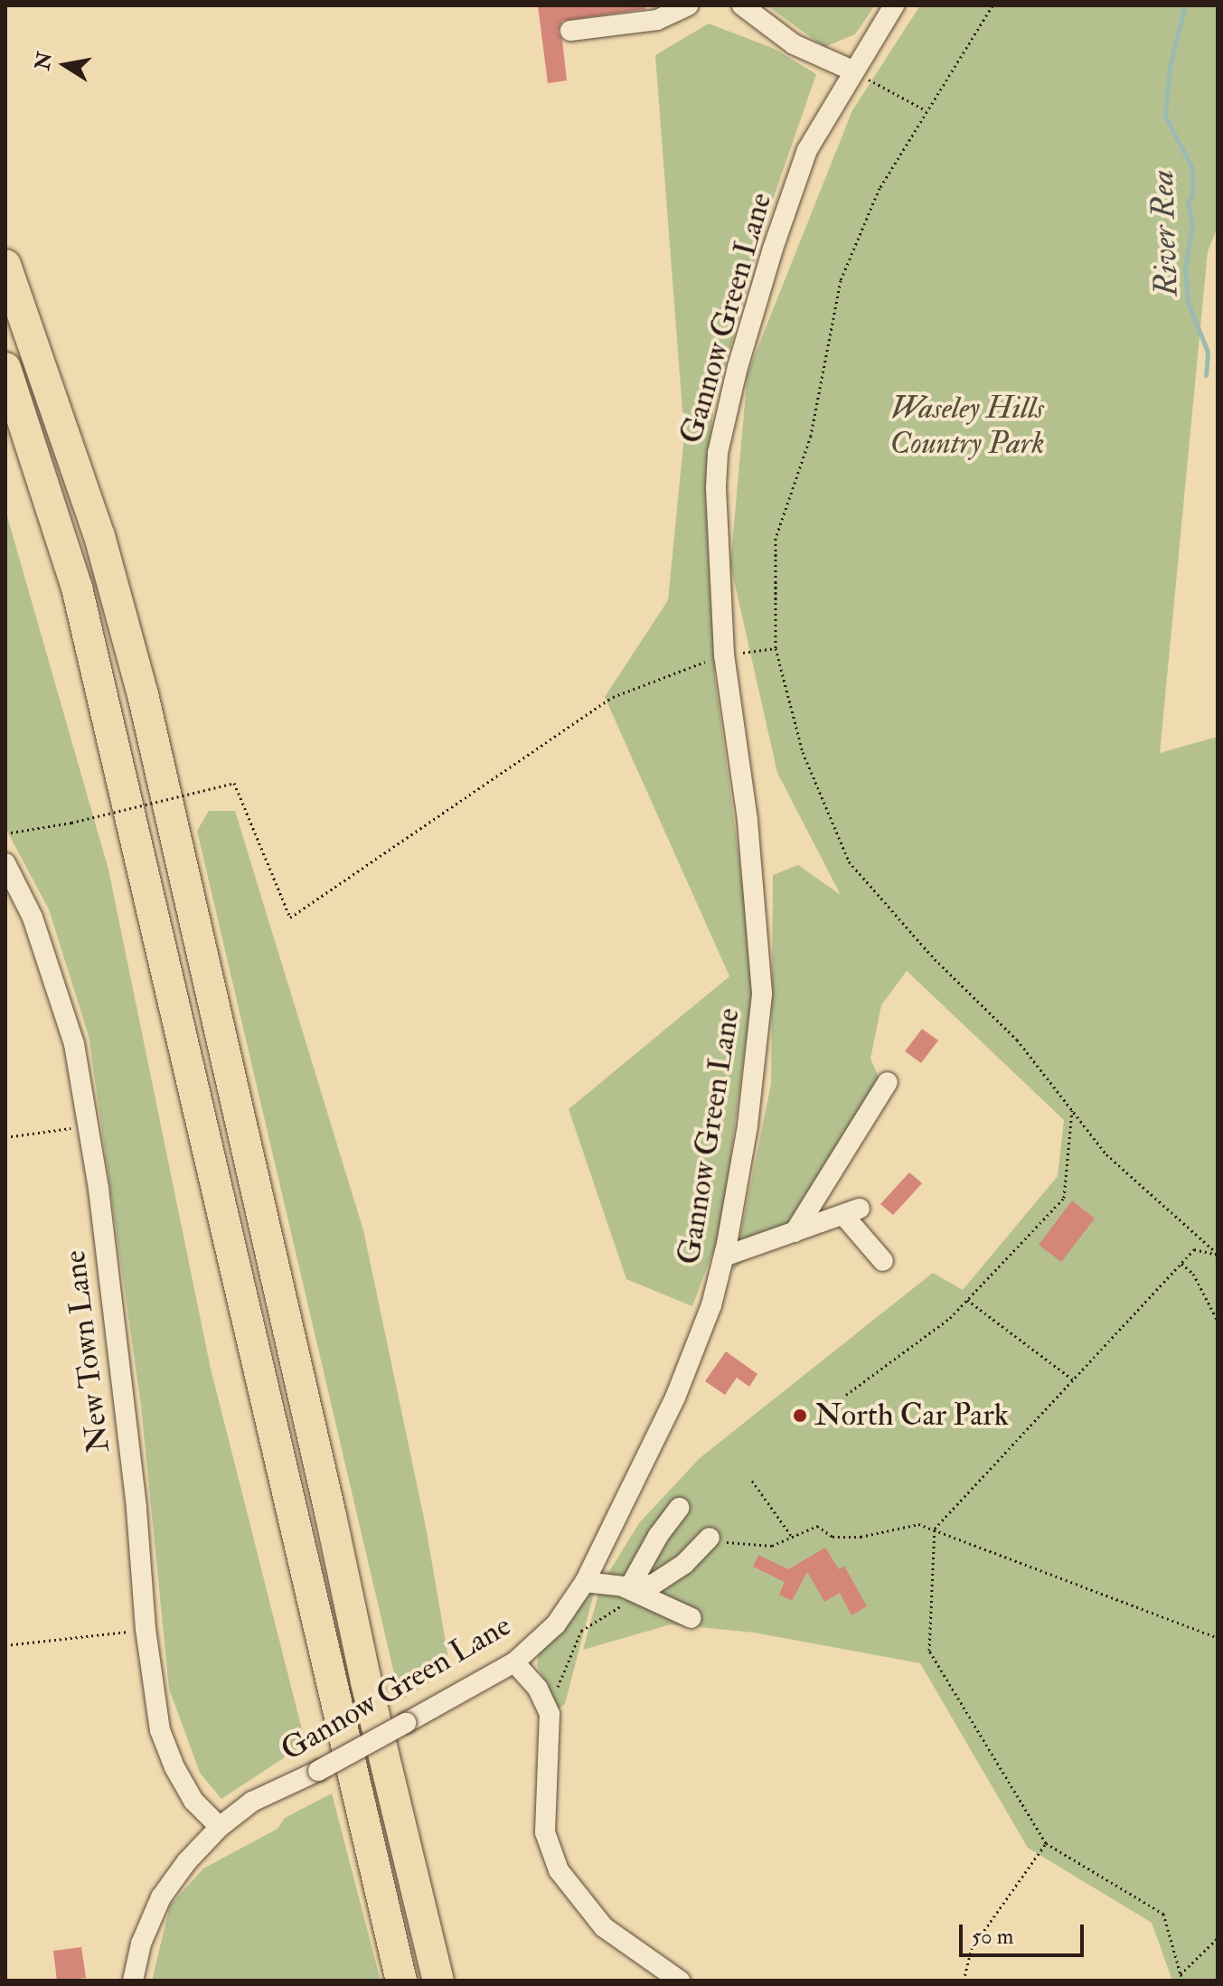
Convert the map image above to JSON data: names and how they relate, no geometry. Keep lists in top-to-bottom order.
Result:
{
  "streets": {
    "street": ["Gannow Green Lane", "New Town Lane"]
  },
  "crossings": [
    ["Gannow Green Lane", "New Town Lane"]
  ],
  "water": ["River Rea"],
  "parks": ["Waseley Hills Country Park"],
  "places": ["North Car Park"],
  "scale_bar": "50 m",
  "north": "left"
}
